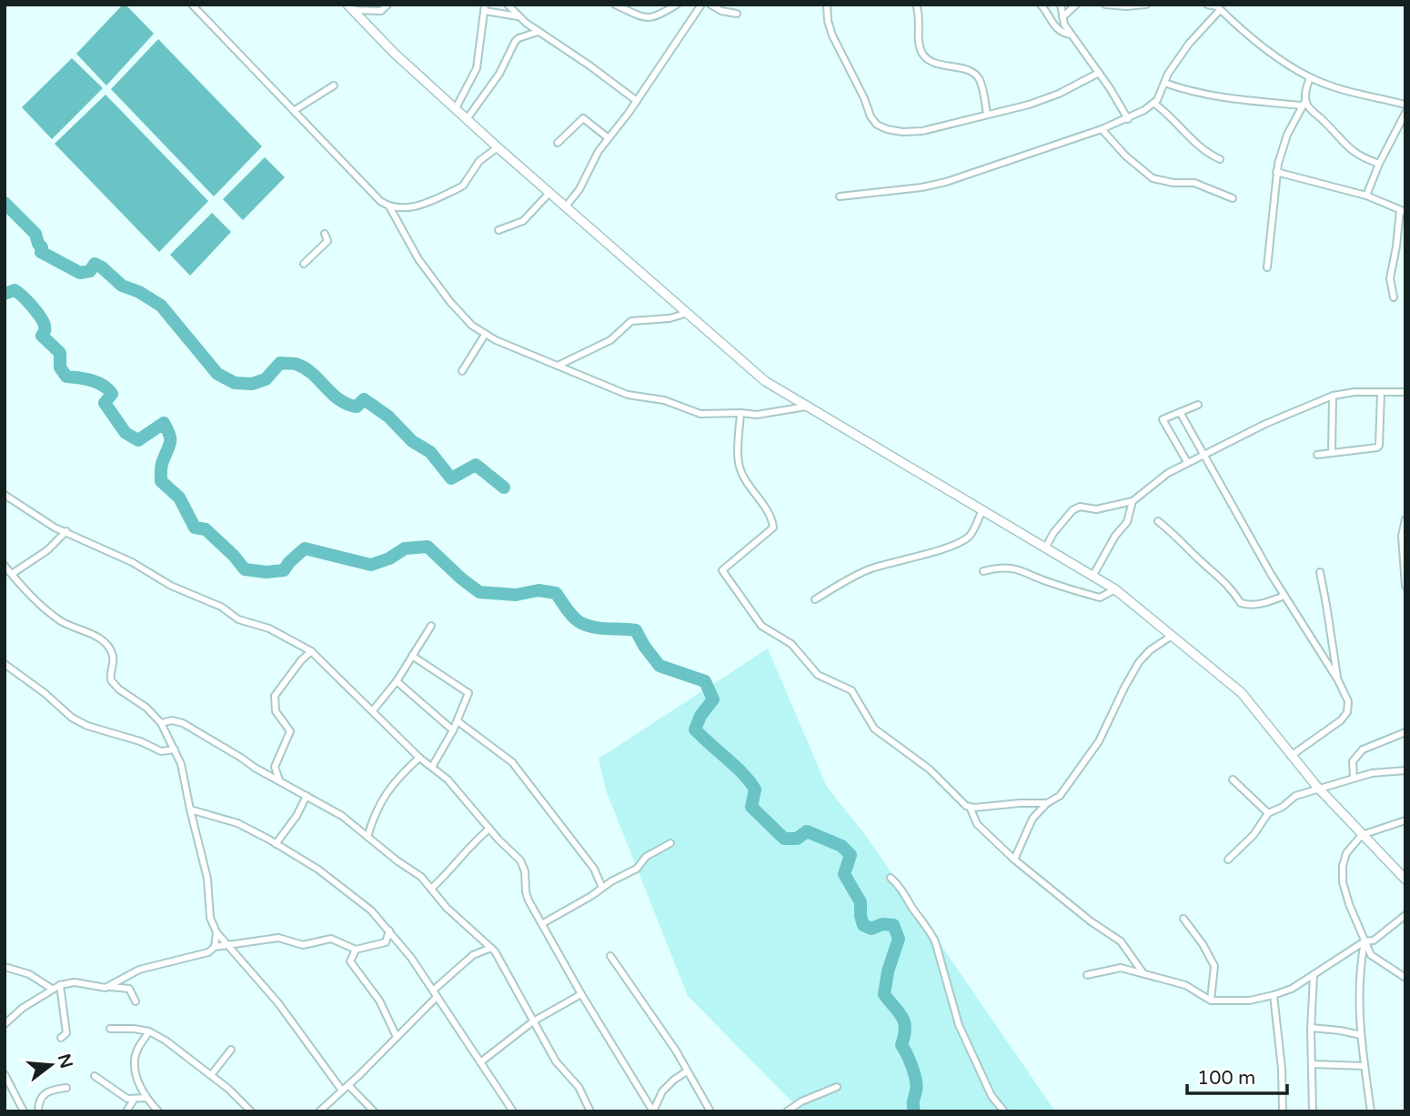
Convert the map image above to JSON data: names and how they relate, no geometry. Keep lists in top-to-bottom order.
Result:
{
  "scale_bar": "100 m",
  "north": "right"
}
